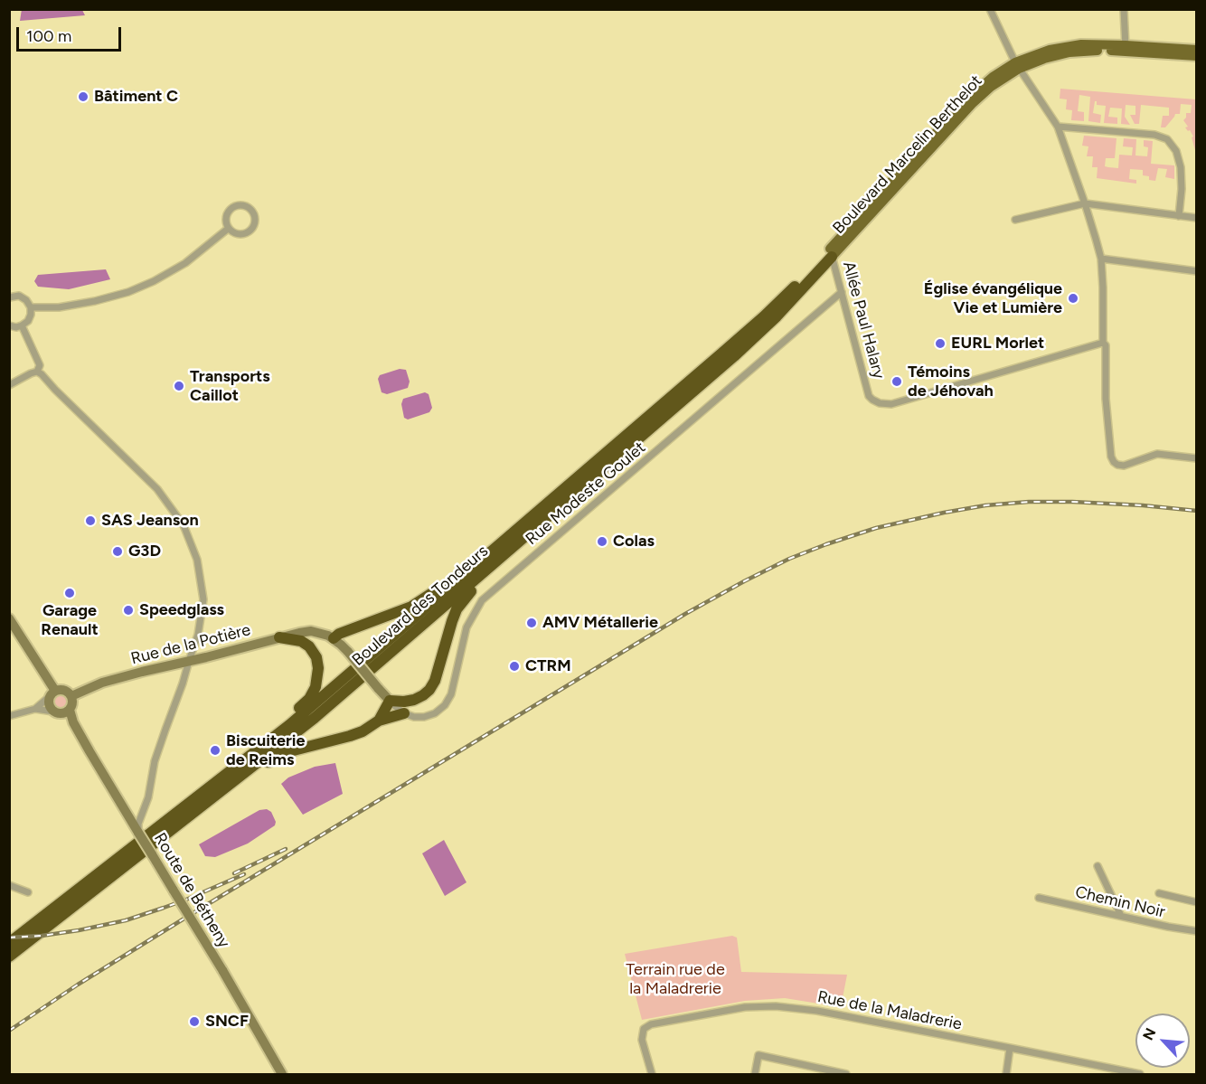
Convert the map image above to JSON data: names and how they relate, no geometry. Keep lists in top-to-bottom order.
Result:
{
  "streets": {
    "highway": ["Boulevard des Tondeurs"],
    "main road": ["Boulevard Marcelin Berthelot", "Rue de la Potière", "Route de Bétheny"],
    "street": [
      "Allée Paul Halary",
      "Rue Modeste Goulet",
      "Chemin Noir",
      "Rue de la Maladrerie"
    ]
  },
  "crossings": [
    ["Boulevard Marcelin Berthelot", "Allée Paul Halary"],
    ["Boulevard Marcelin Berthelot", "Boulevard des Tondeurs"],
    ["Allée Paul Halary", "Rue Modeste Goulet"],
    ["Allée Paul Halary", "Boulevard des Tondeurs"],
    ["Rue de la Potière", "Route de Bétheny"]
  ],
  "parks": ["Terrain rue de la Maladrerie"],
  "places": [
    "Bâtiment C",
    "Église évangélique Vie et Lumière",
    "EURL Morlet",
    "Témoins de Jéhovah",
    "Transports Caillot",
    "SAS Jeanson",
    "Colas",
    "G3D",
    "Garage Renault",
    "Speedglass",
    "AMV Métallerie",
    "CTRM",
    "Biscuiterie de Reims",
    "SNCF"
  ],
  "scale_bar": "100 m",
  "north": "top left"
}
